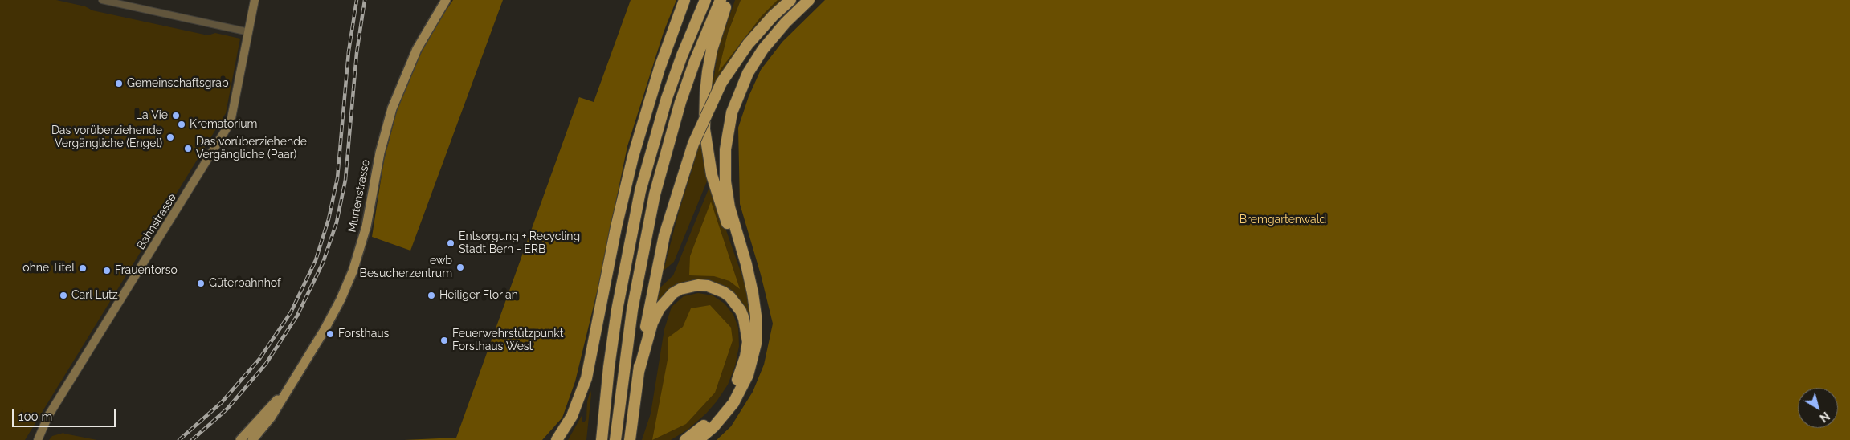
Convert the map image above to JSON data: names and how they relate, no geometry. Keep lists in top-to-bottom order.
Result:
{
  "streets": {
    "main road": ["Murtenstrasse"],
    "street": ["Bahnstrasse"]
  },
  "parks": ["Bremgartenwald"],
  "places": [
    "Gemeinschaftsgrab",
    "La Vie",
    "Krematorium",
    "Das vorüberziehende Vergängliche (Engel)",
    "Das vorüberziehende Vergängliche (Paar)",
    "Entsorgung + Recycling Stadt Bern - ERB",
    "ewb Besucherzentrum",
    "ohne Titel",
    "Frauentorso",
    "Güterbahnhof",
    "Carl Lutz",
    "Heiliger Florian",
    "Forsthaus",
    "Feuerwehrstützpunkt Forsthaus West"
  ],
  "scale_bar": "100 m",
  "north": "bottom right"
}
